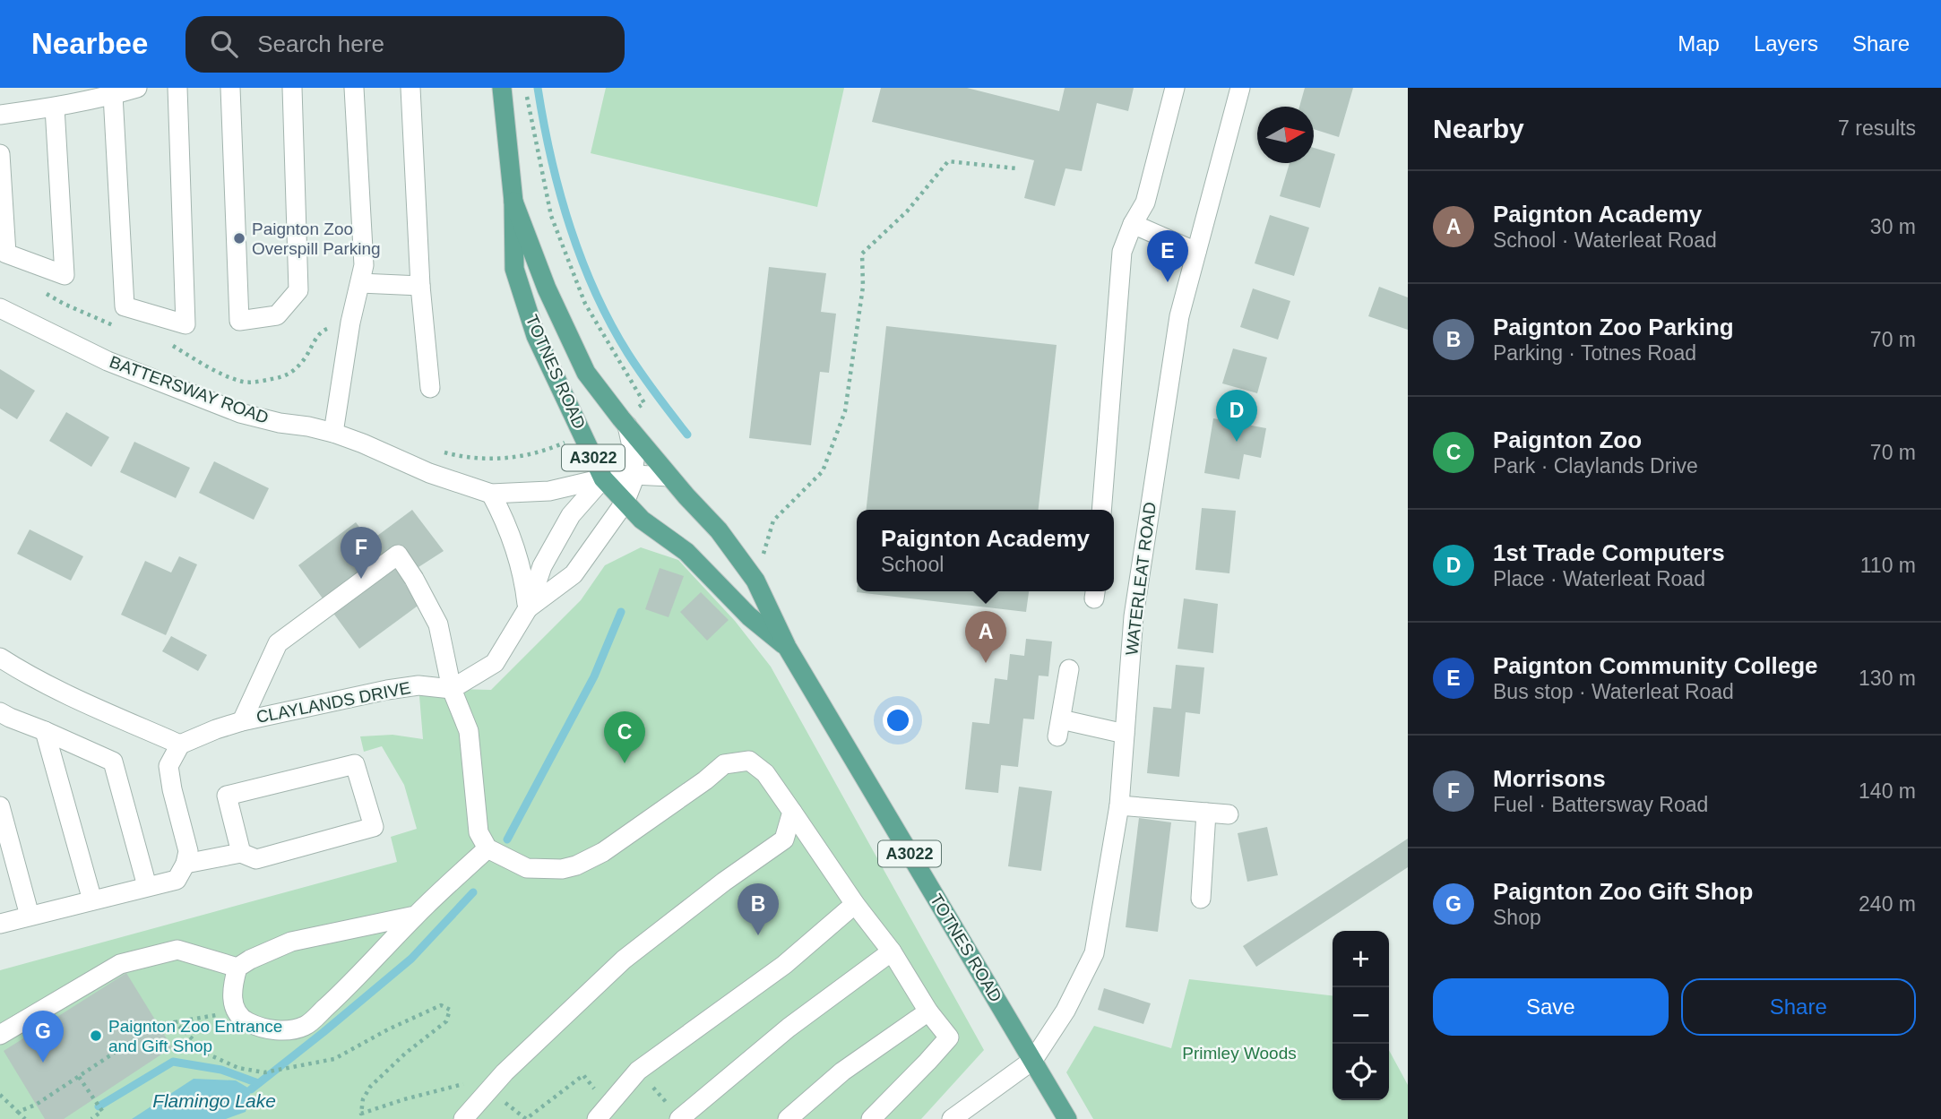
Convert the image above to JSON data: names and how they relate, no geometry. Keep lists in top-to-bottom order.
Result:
{
  "streets": {
    "main road": ["TOTNES ROAD", "A3022"],
    "street": ["BATTERSWAY ROAD", "WATERLEAT ROAD", "CLAYLANDS DRIVE"]
  },
  "crossings": [
    ["TOTNES ROAD", "BATTERSWAY ROAD"],
    ["TOTNES ROAD", "WATERLEAT ROAD"]
  ],
  "water": ["Flamingo Lake"],
  "parks": ["Primley Woods"],
  "places": ["Paignton Zoo Overspill Parking", "Paignton Zoo Entrance and Gift Shop"],
  "north": "right",
  "page": {
    "header": "Nearbee",
    "search": "Search here",
    "nav": ["Map", "Layers", "Share"],
    "heading": ["Nearby", "7 results"],
    "list": [
      {
        "mark": "A",
        "name": "Paignton Academy",
        "note": "School · Waterleat Road",
        "value": "30 m"
      },
      {
        "mark": "B",
        "name": "Paignton Zoo Parking",
        "note": "Parking · Totnes Road",
        "value": "70 m"
      },
      {
        "mark": "C",
        "name": "Paignton Zoo",
        "note": "Park · Claylands Drive",
        "value": "70 m"
      },
      {
        "mark": "D",
        "name": "1st Trade Computers",
        "note": "Place · Waterleat Road",
        "value": "110 m"
      },
      {
        "mark": "E",
        "name": "Paignton Community College",
        "note": "Bus stop · Waterleat Road",
        "value": "130 m"
      },
      {
        "mark": "F",
        "name": "Morrisons",
        "note": "Fuel · Battersway Road",
        "value": "140 m"
      },
      {
        "mark": "G",
        "name": "Paignton Zoo Gift Shop",
        "note": "Shop",
        "value": "240 m"
      }
    ],
    "pins": [
      "E",
      "D",
      "F",
      "A",
      "C",
      "B",
      "G"
    ],
    "popup": ["Paignton Academy", "School"],
    "map_buttons": ["+", "−"],
    "buttons": ["Save", "Share"]
  }
}
